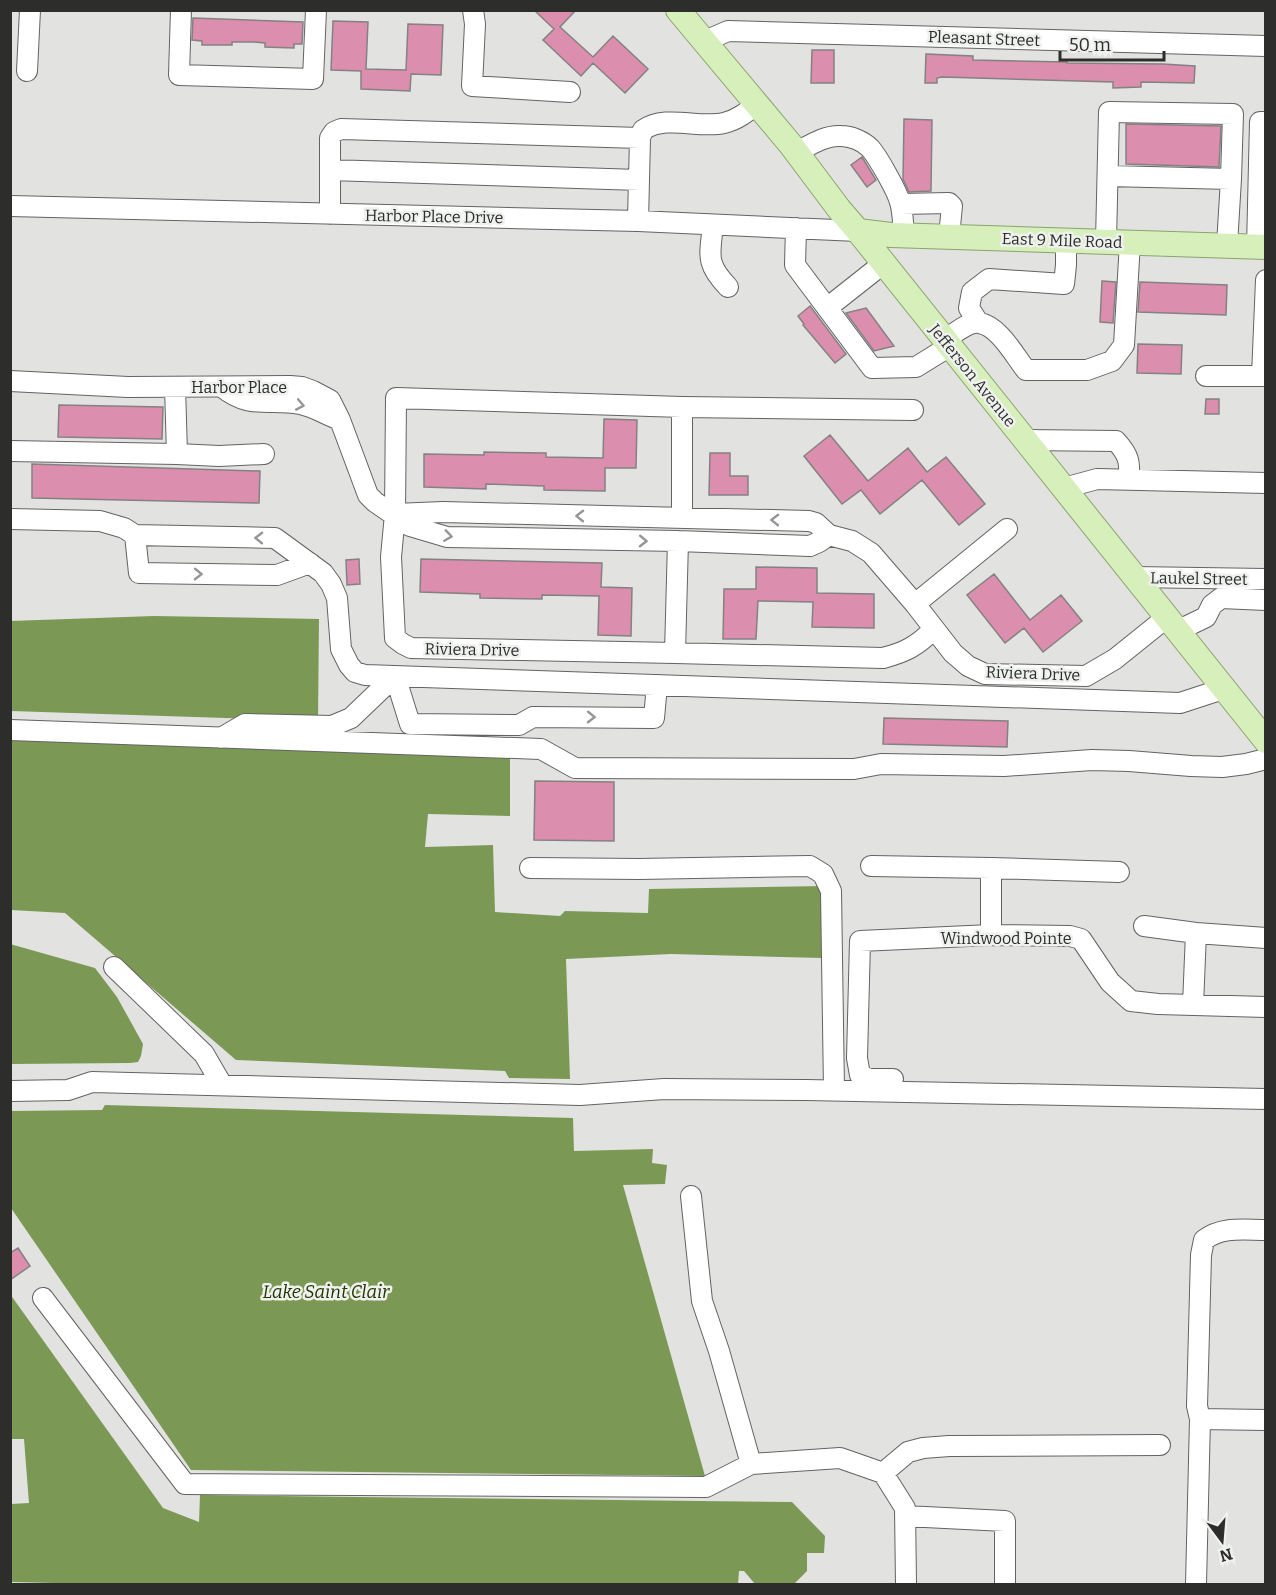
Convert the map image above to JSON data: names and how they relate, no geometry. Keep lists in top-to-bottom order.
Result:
{
  "streets": {
    "main road": ["East 9 Mile Road", "Jefferson Avenue"],
    "street": [
      "Pleasant Street",
      "Harbor Place Drive",
      "Harbor Place",
      "Laukel Street",
      "Riviera Drive",
      "Windwood Pointe"
    ]
  },
  "crossings": [
    ["Pleasant Street", "Jefferson Avenue"],
    ["Harbor Place Drive", "East 9 Mile Road"],
    ["Harbor Place Drive", "Jefferson Avenue"],
    ["East 9 Mile Road", "Jefferson Avenue"],
    ["Jefferson Avenue", "Laukel Street"],
    ["Jefferson Avenue", "Riviera Drive"]
  ],
  "water": ["Lake Saint Clair"],
  "scale_bar": "50 m",
  "north": "bottom"
}
